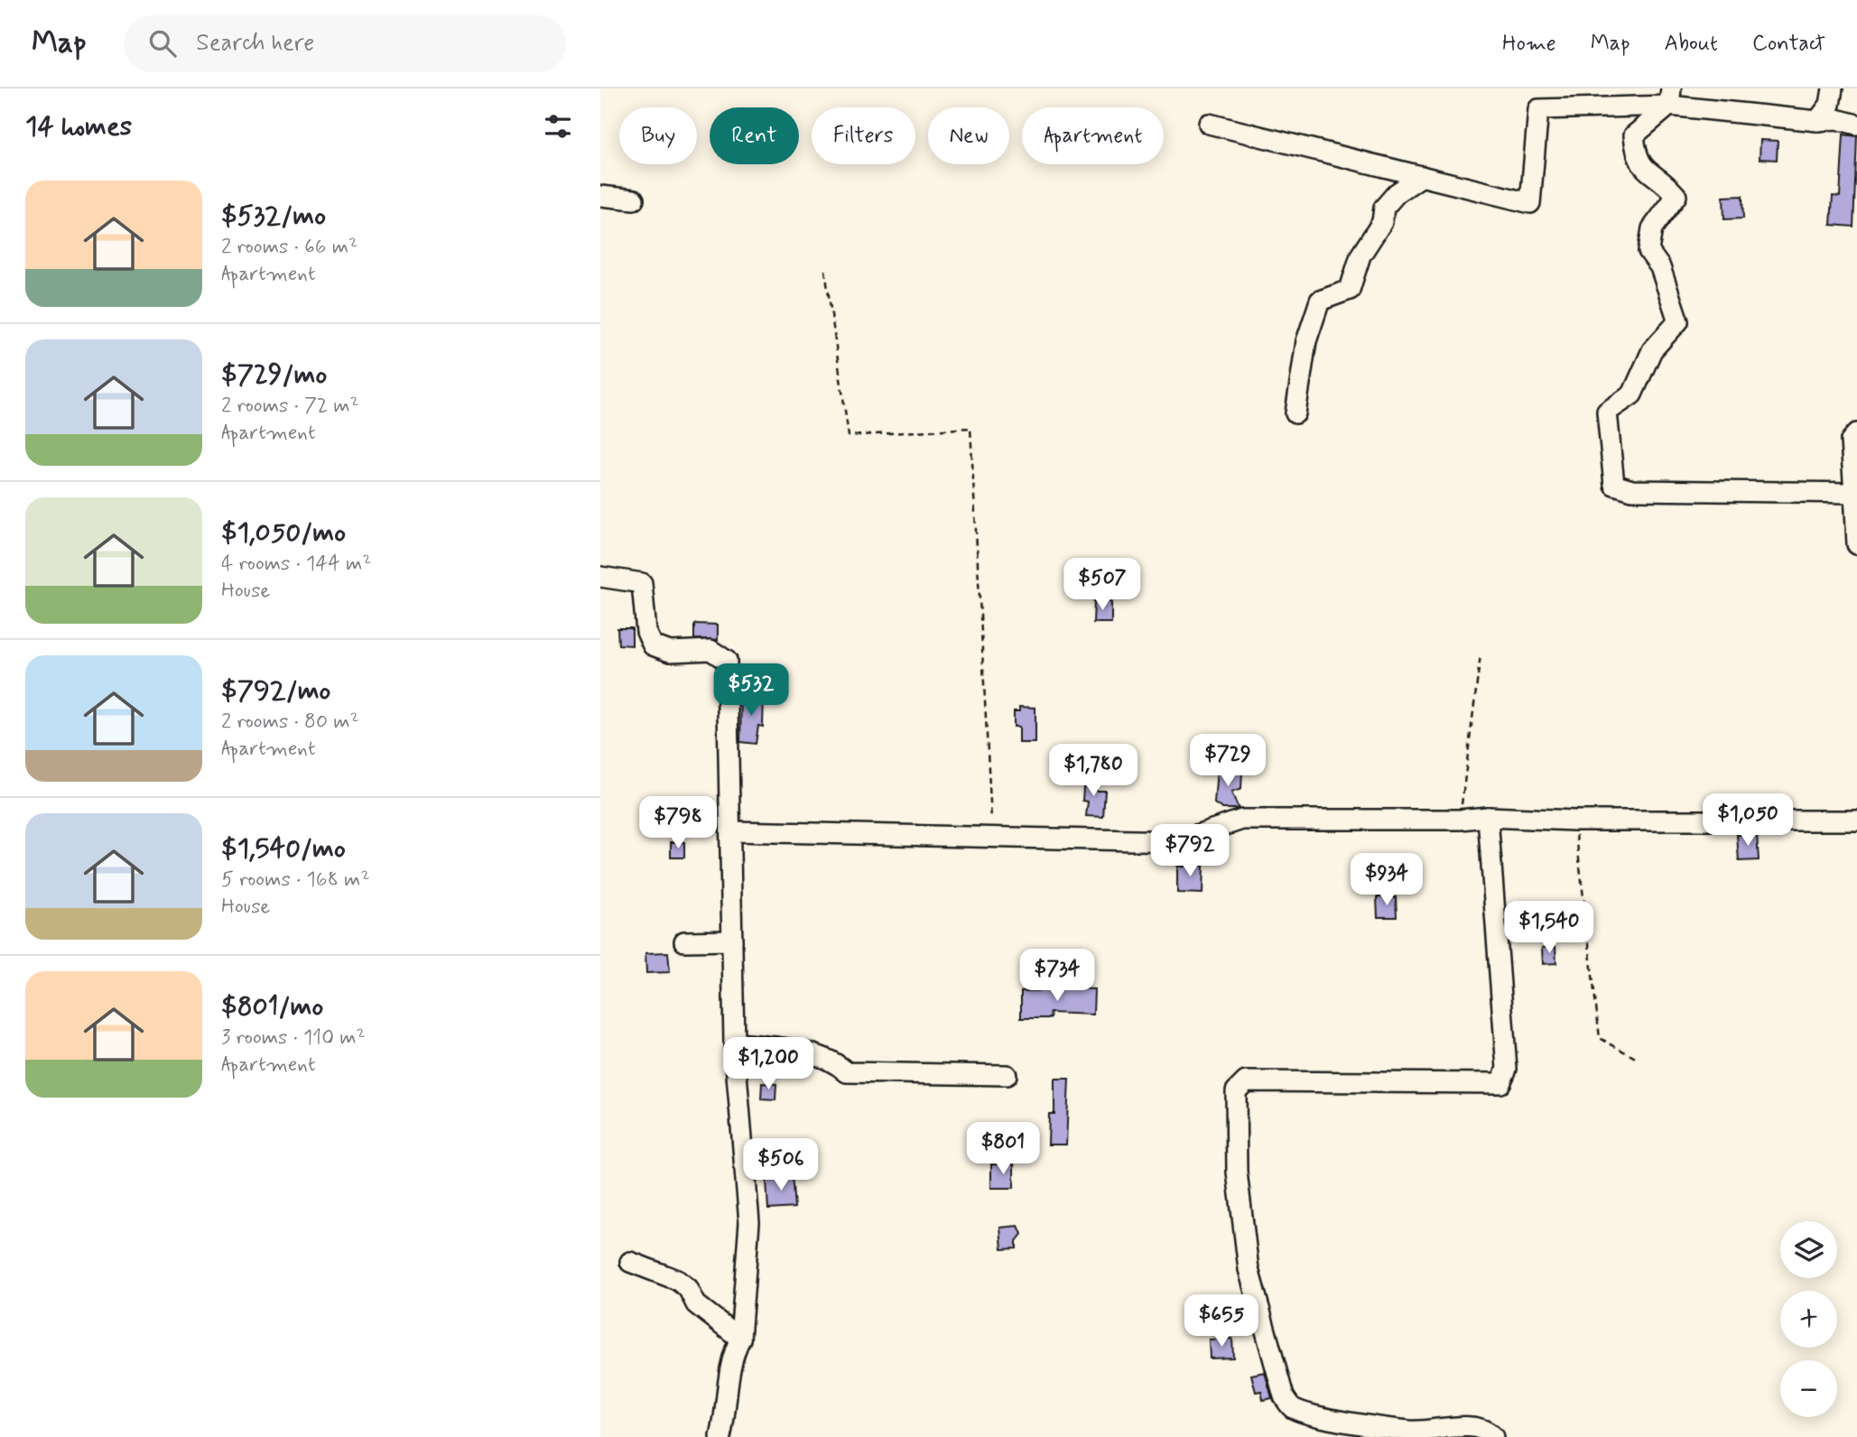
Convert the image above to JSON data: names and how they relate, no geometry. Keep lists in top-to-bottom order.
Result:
{
  "page": {
    "header": "Map",
    "search": "Search here",
    "nav": [
      "Home",
      "Map",
      "About",
      "Contact"
    ],
    "heading": "14 homes",
    "chip": [
      "Buy",
      "Rent",
      "Filters",
      "New",
      "Apartment"
    ],
    "list": [
      {
        "name": "$532/mo",
        "note": "2 rooms · 66 m² · Apartment"
      },
      {
        "name": "$729/mo",
        "note": "2 rooms · 72 m² · Apartment"
      },
      {
        "name": "$1,050/mo",
        "note": "4 rooms · 144 m² · House"
      },
      {
        "name": "$792/mo",
        "note": "2 rooms · 80 m² · Apartment"
      },
      {
        "name": "$1,540/mo",
        "note": "5 rooms · 168 m² · House"
      },
      {
        "name": "$801/mo",
        "note": "3 rooms · 110 m² · Apartment"
      }
    ],
    "price": [
      "$507",
      "$532",
      "$729",
      "$1,780",
      "$1,050",
      "$798",
      "$792",
      "$934",
      "$1,540",
      "$734",
      "$1,200",
      "$801",
      "$506",
      "$655"
    ],
    "map_buttons": ["+", "−"]
  }
}
